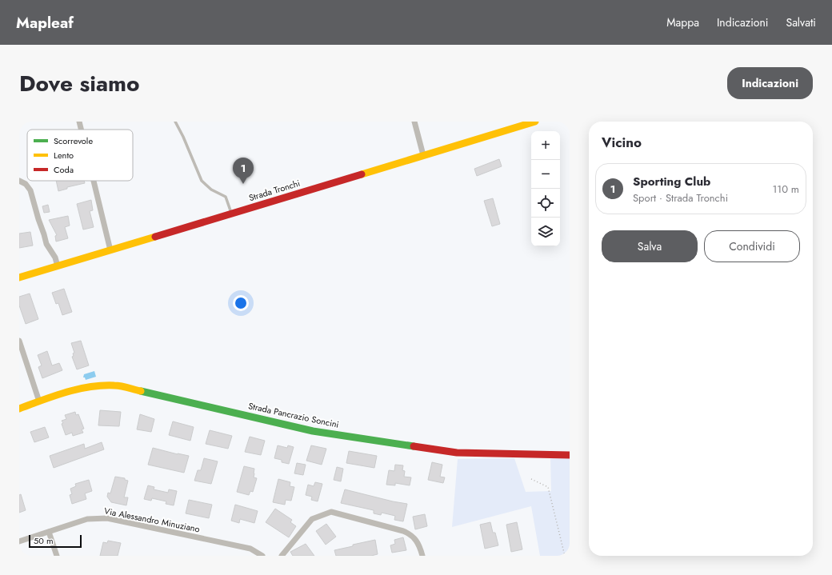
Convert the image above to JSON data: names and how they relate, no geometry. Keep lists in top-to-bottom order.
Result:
{
  "streets": {
    "street": ["Strada Tronchi", "Strada Pancrazio Soncini", "Via Alessandro Minuziano"]
  },
  "legend": ["Scorrevole", "Lento", "Coda"],
  "scale_bar": "50 m",
  "page": {
    "header": "Mapleaf",
    "nav": ["Mappa", "Indicazioni", "Salvati"],
    "title": "Dove siamo",
    "buttons": [
      "Indicazioni",
      ["Salva", "Condividi"]
    ],
    "heading": "Vicino",
    "map_buttons": ["+", "−"],
    "pins": "1",
    "list": [
      {
        "mark": "1",
        "name": "Sporting Club",
        "note": "Sport · Strada Tronchi",
        "value": "110 m"
      }
    ],
    "scale": "50 m"
  }
}
